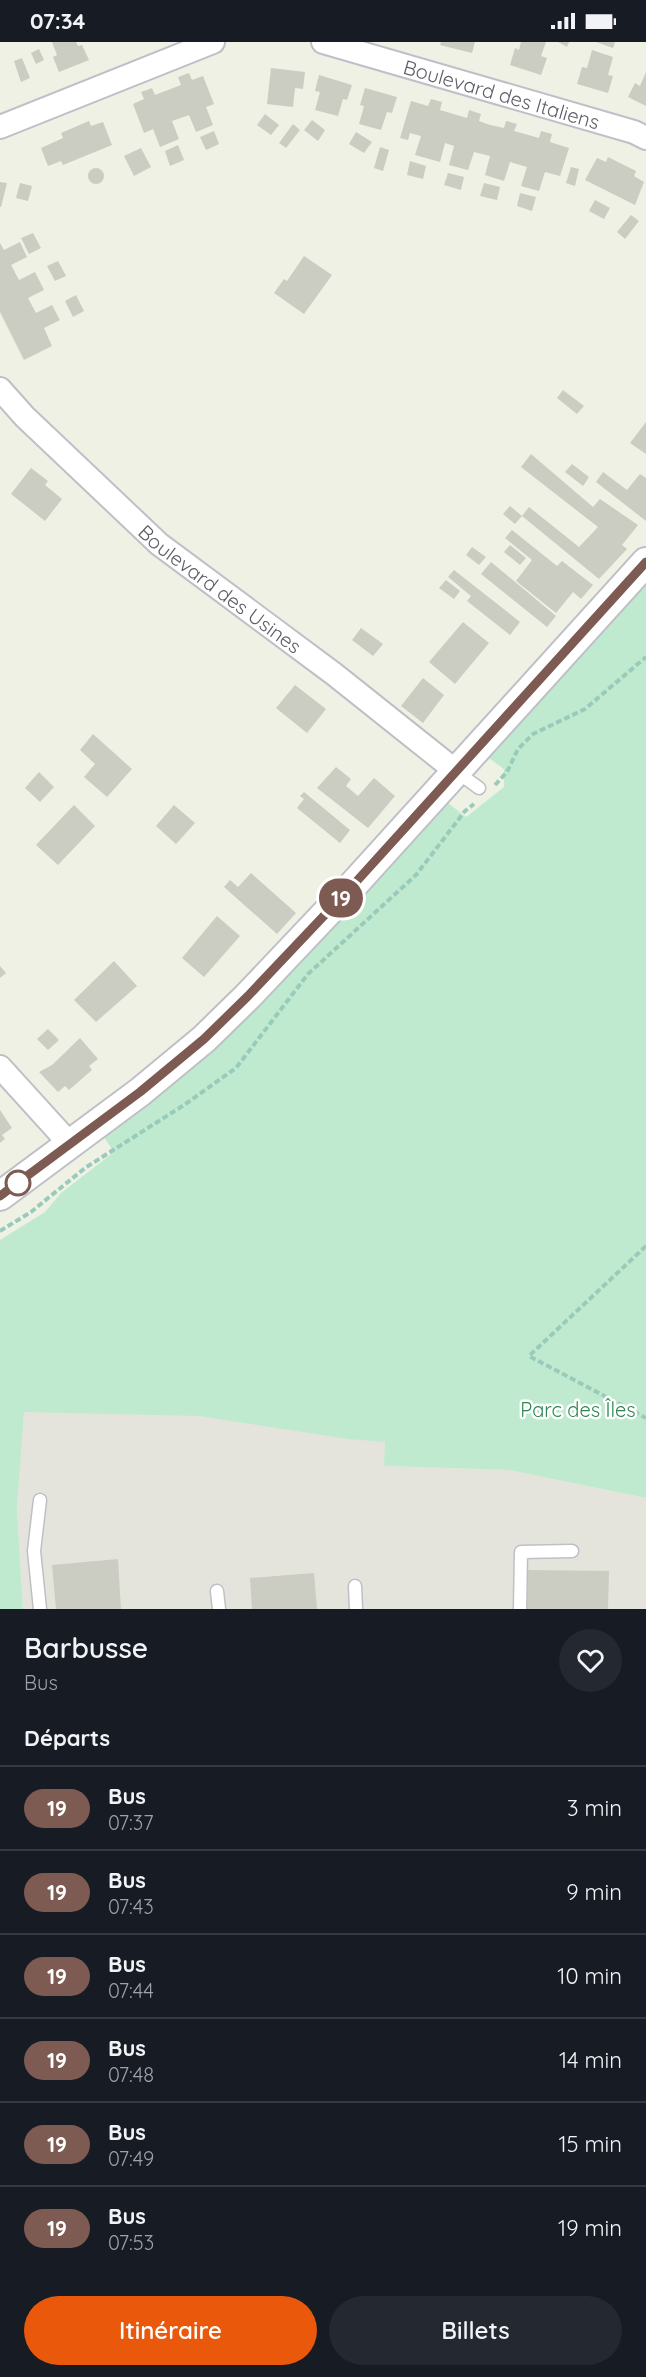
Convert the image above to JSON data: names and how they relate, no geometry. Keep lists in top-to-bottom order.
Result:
{
  "streets": {
    "street": ["Boulevard des Italiens", "Boulevard des Usines"]
  },
  "parks": ["Parc des Îles"],
  "lines": ["bus line 19"],
  "page": {
    "status": "07:34",
    "on_map": "19",
    "heading": [
      ["Barbusse", "Bus"],
      "Départs"
    ],
    "list": [
      {
        "mark": "19",
        "name": "Bus",
        "note": "07:37",
        "value": "3 min"
      },
      {
        "mark": "19",
        "name": "Bus",
        "note": "07:43",
        "value": "9 min"
      },
      {
        "mark": "19",
        "name": "Bus",
        "note": "07:44",
        "value": "10 min"
      },
      {
        "mark": "19",
        "name": "Bus",
        "note": "07:48",
        "value": "14 min"
      },
      {
        "mark": "19",
        "name": "Bus",
        "note": "07:49",
        "value": "15 min"
      },
      {
        "mark": "19",
        "name": "Bus",
        "note": "07:53",
        "value": "19 min"
      }
    ],
    "buttons": ["Itinéraire", "Billets"]
  }
}
